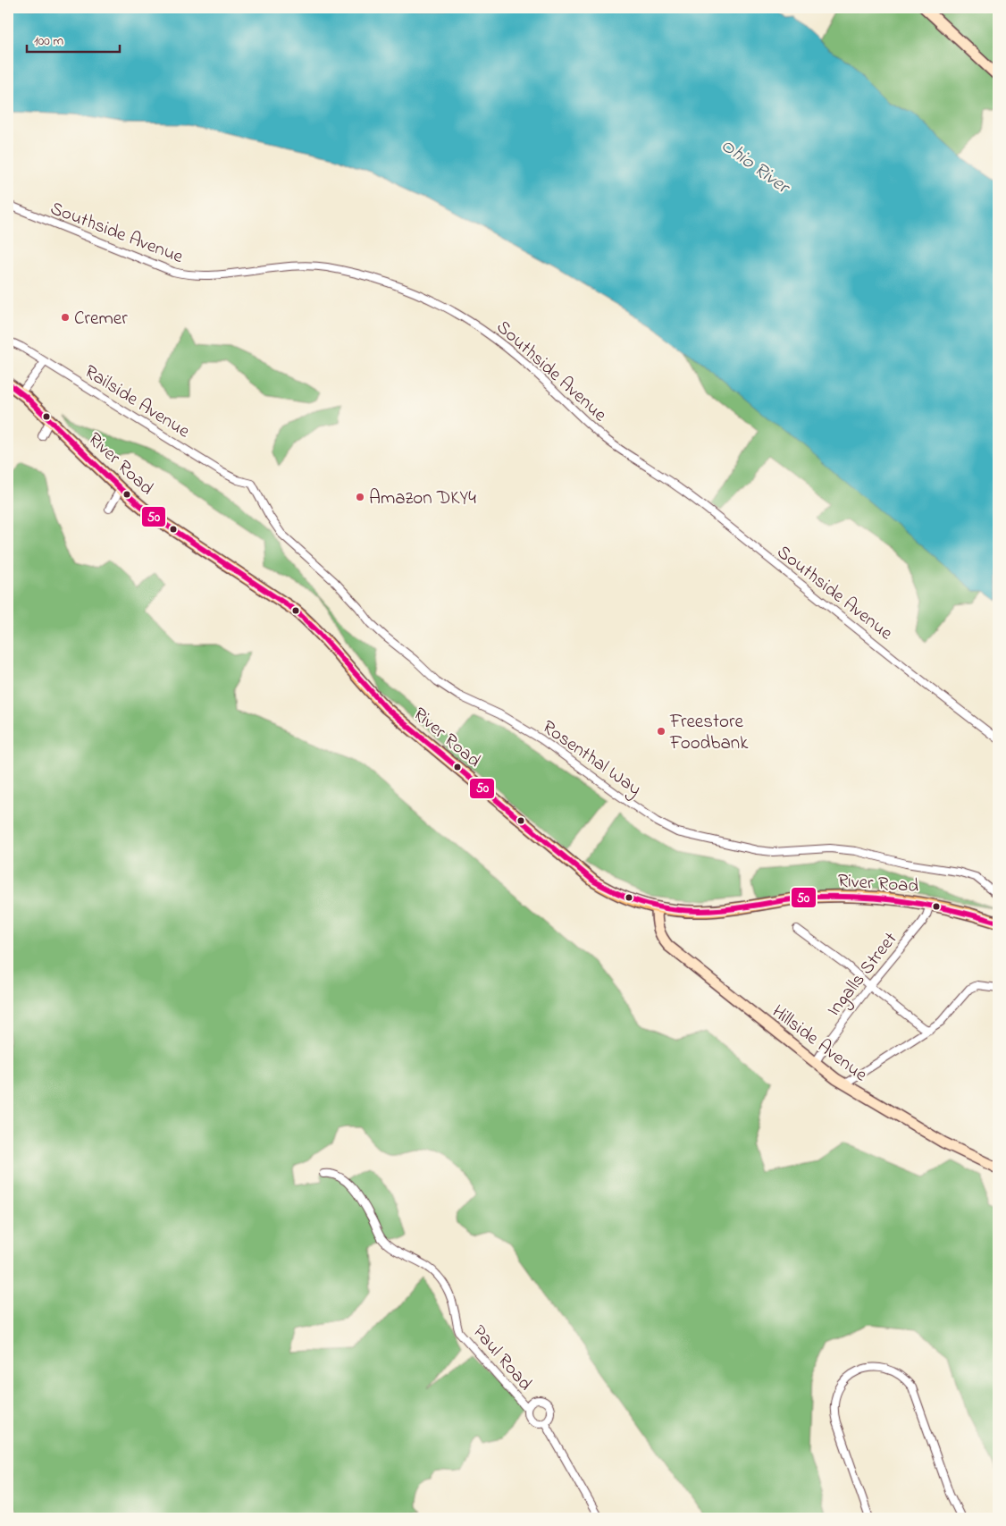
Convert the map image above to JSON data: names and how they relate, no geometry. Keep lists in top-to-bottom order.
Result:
{
  "streets": {
    "main road": ["River Road"],
    "street": [
      "Southside Avenue",
      "Railside Avenue",
      "Rosenthal Way",
      "Ingalls Street",
      "Hillside Avenue",
      "Paul Road"
    ]
  },
  "crossings": [
    ["Railside Avenue", "Rosenthal Way"],
    ["River Road", "Ingalls Street"],
    ["River Road", "Hillside Avenue"],
    ["Ingalls Street", "Hillside Avenue"]
  ],
  "water": ["Ohio River"],
  "places": ["Cremer", "Amazon DKY4", "Freestore Foodbank"],
  "lines": ["transit line 50"],
  "scale_bar": "100 m"
}
